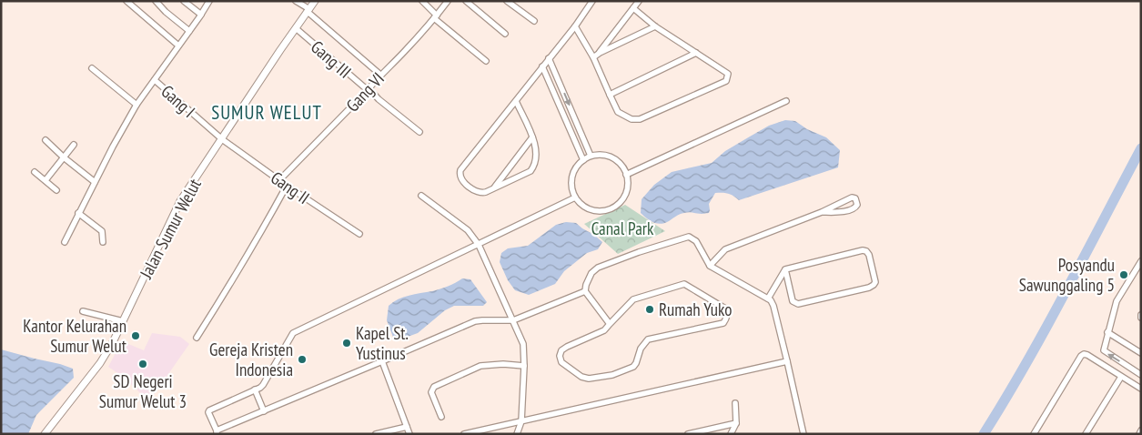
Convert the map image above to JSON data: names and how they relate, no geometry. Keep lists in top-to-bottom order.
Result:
{
  "streets": {
    "street": [
      "Gang III",
      "Gang VI",
      "Gang I",
      "Gang II",
      "Jalan Sumur Welut"
    ]
  },
  "crossings": [
    ["Gang III", "Gang VI"],
    ["Gang III", "Jalan Sumur Welut"],
    ["Gang VI", "Gang II"],
    ["Gang I", "Gang II"],
    ["Gang I", "Jalan Sumur Welut"],
    ["Gang II", "Jalan Sumur Welut"]
  ],
  "districts": ["SUMUR WELUT"],
  "parks": ["Canal Park"],
  "places": [
    "Posyandu Sawunggaling 5",
    "Rumah Yuko",
    "Kantor Kelurahan Sumur Welut",
    "Kapel St. Yustinus",
    "Gereja Kristen Indonesia",
    "SD Negeri Sumur Welut 3"
  ]
}
